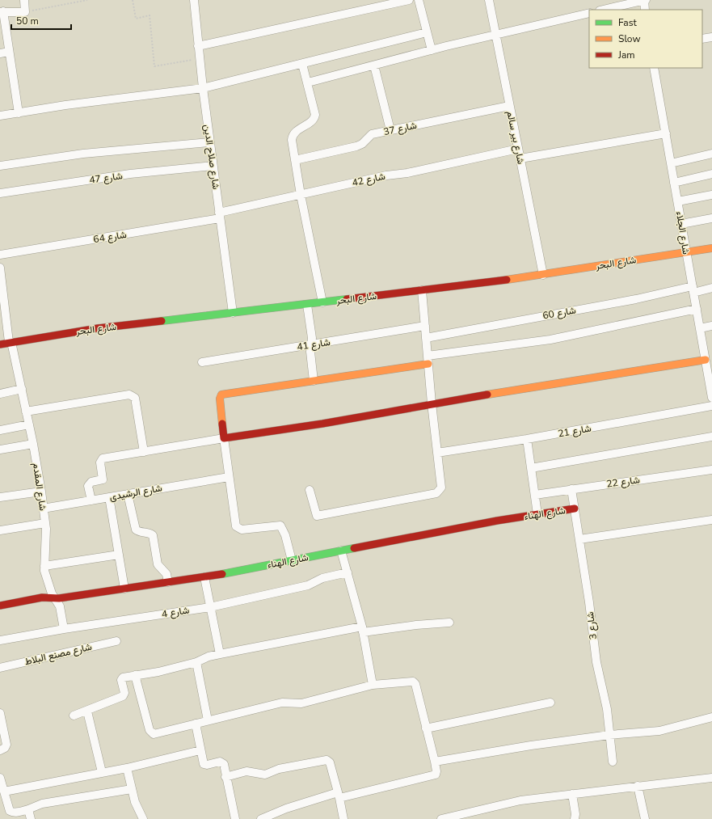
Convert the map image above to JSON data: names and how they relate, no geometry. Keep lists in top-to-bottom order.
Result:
{
  "streets": {
    "street": [
      "شارع 37",
      "شارع بير سالم",
      "شارع صلاح الدين",
      "شارع 47",
      "شارع 42",
      "شارع الجلاء",
      "شارع 64",
      "شارع البحر",
      "شارع 60",
      "شارع 41",
      "شارع 21",
      "شارع 22",
      "شارع المقدم",
      "شارع الرشيدى",
      "شارع الهناء",
      "شارع 4",
      "شارع 3",
      "شارع مصنع البلاط"
    ]
  },
  "crossings": [
    ["شارع 37", "شارع بير سالم"],
    ["شارع بير سالم", "شارع 42"],
    ["شارع بير سالم", "شارع البحر"],
    ["شارع صلاح الدين", "شارع 47"],
    ["شارع صلاح الدين", "شارع 42"],
    ["شارع صلاح الدين", "شارع 64"],
    ["شارع صلاح الدين", "شارع البحر"],
    ["شارع 42", "شارع 64"],
    ["شارع الجلاء", "شارع البحر"],
    ["شارع الجلاء", "شارع 60"],
    ["شارع البحر", "شارع المقدم"],
    ["شارع 22", "شارع 3"],
    ["شارع المقدم", "شارع الرشيدى"],
    ["شارع المقدم", "شارع الهناء"],
    ["شارع المقدم", "شارع 4"],
    ["شارع الهناء", "شارع 3"]
  ],
  "legend": ["Fast", "Slow", "Jam"],
  "scale_bar": "50 m"
}
